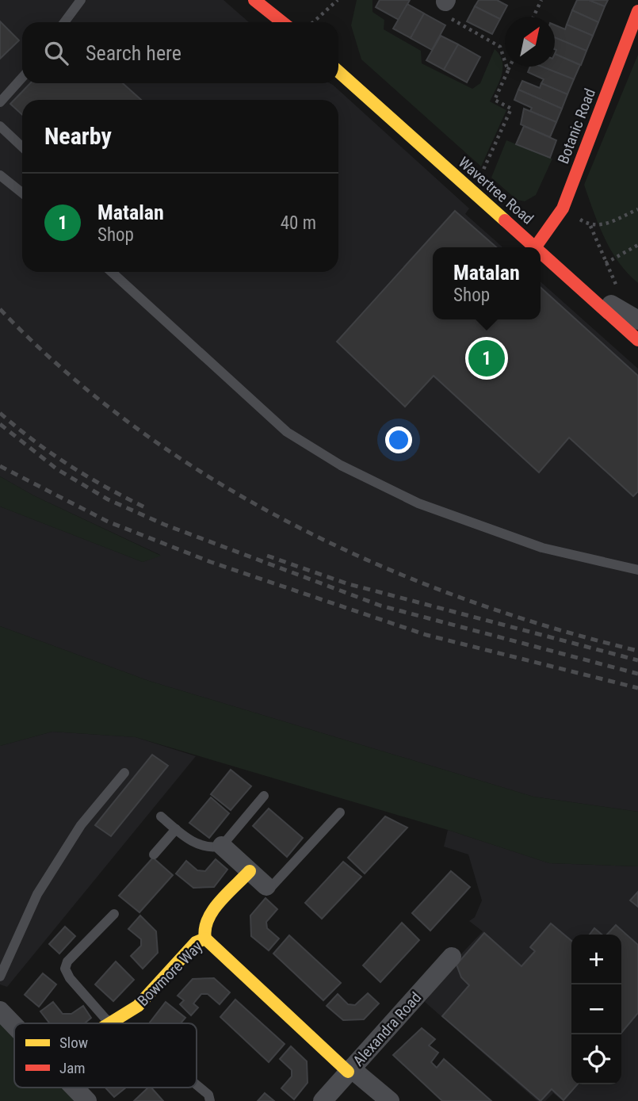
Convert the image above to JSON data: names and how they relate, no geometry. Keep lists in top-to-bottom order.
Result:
{
  "streets": {
    "street": [
      "Botanic Road",
      "Wavertree Road",
      "Bowmore Way",
      "Alexandra Road"
    ]
  },
  "crossings": [
    ["Botanic Road", "Wavertree Road"],
    ["Bowmore Way", "Alexandra Road"]
  ],
  "legend": ["Slow", "Jam"],
  "north": "top right",
  "page": {
    "search": "Search here",
    "heading": "Nearby",
    "list": [
      {
        "mark": "1",
        "name": "Matalan",
        "note": "Shop",
        "value": "40 m"
      }
    ],
    "popup": ["Matalan", "Shop"],
    "pins": "1",
    "map_buttons": ["+", "−"]
  }
}
